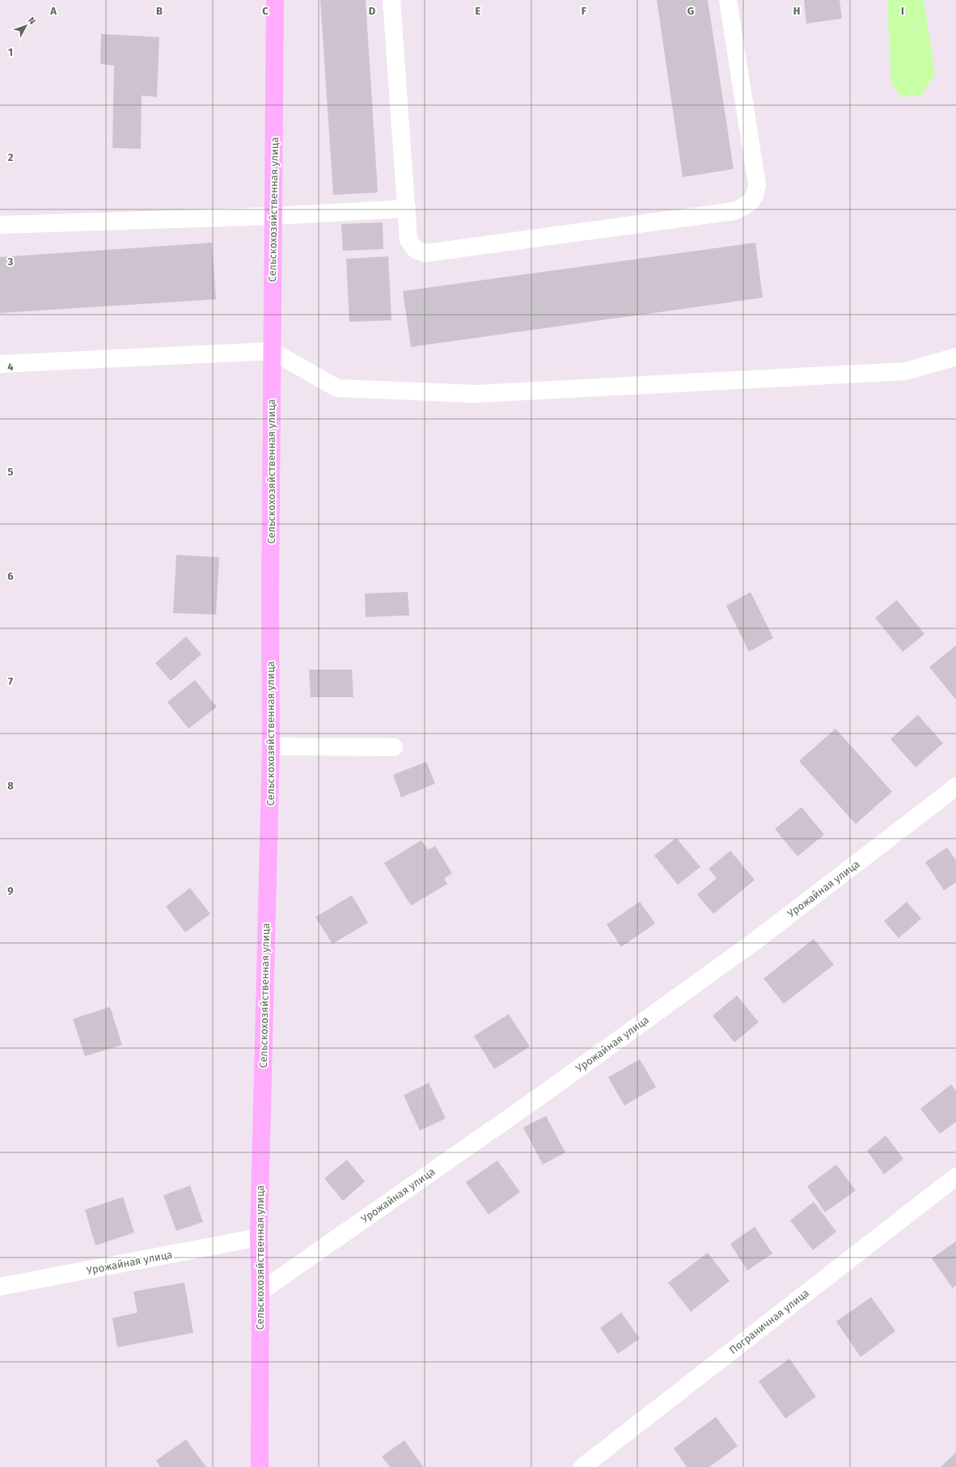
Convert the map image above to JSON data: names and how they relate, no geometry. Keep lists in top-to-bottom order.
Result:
{
  "streets": {
    "main road": ["Сельскохозяйственная улица"],
    "lane": ["Урожайная улица", "Пограничная улица"]
  },
  "crossings": [
    ["Сельскохозяйственная улица", "Урожайная улица"]
  ],
  "north": "top right",
  "grid": {
    "columns": [
      "A",
      "B",
      "C",
      "D",
      "E",
      "F",
      "G",
      "H",
      "I"
    ],
    "rows": [
      "1",
      "2",
      "3",
      "4",
      "5",
      "6",
      "7",
      "8",
      "9"
    ]
  }
}
